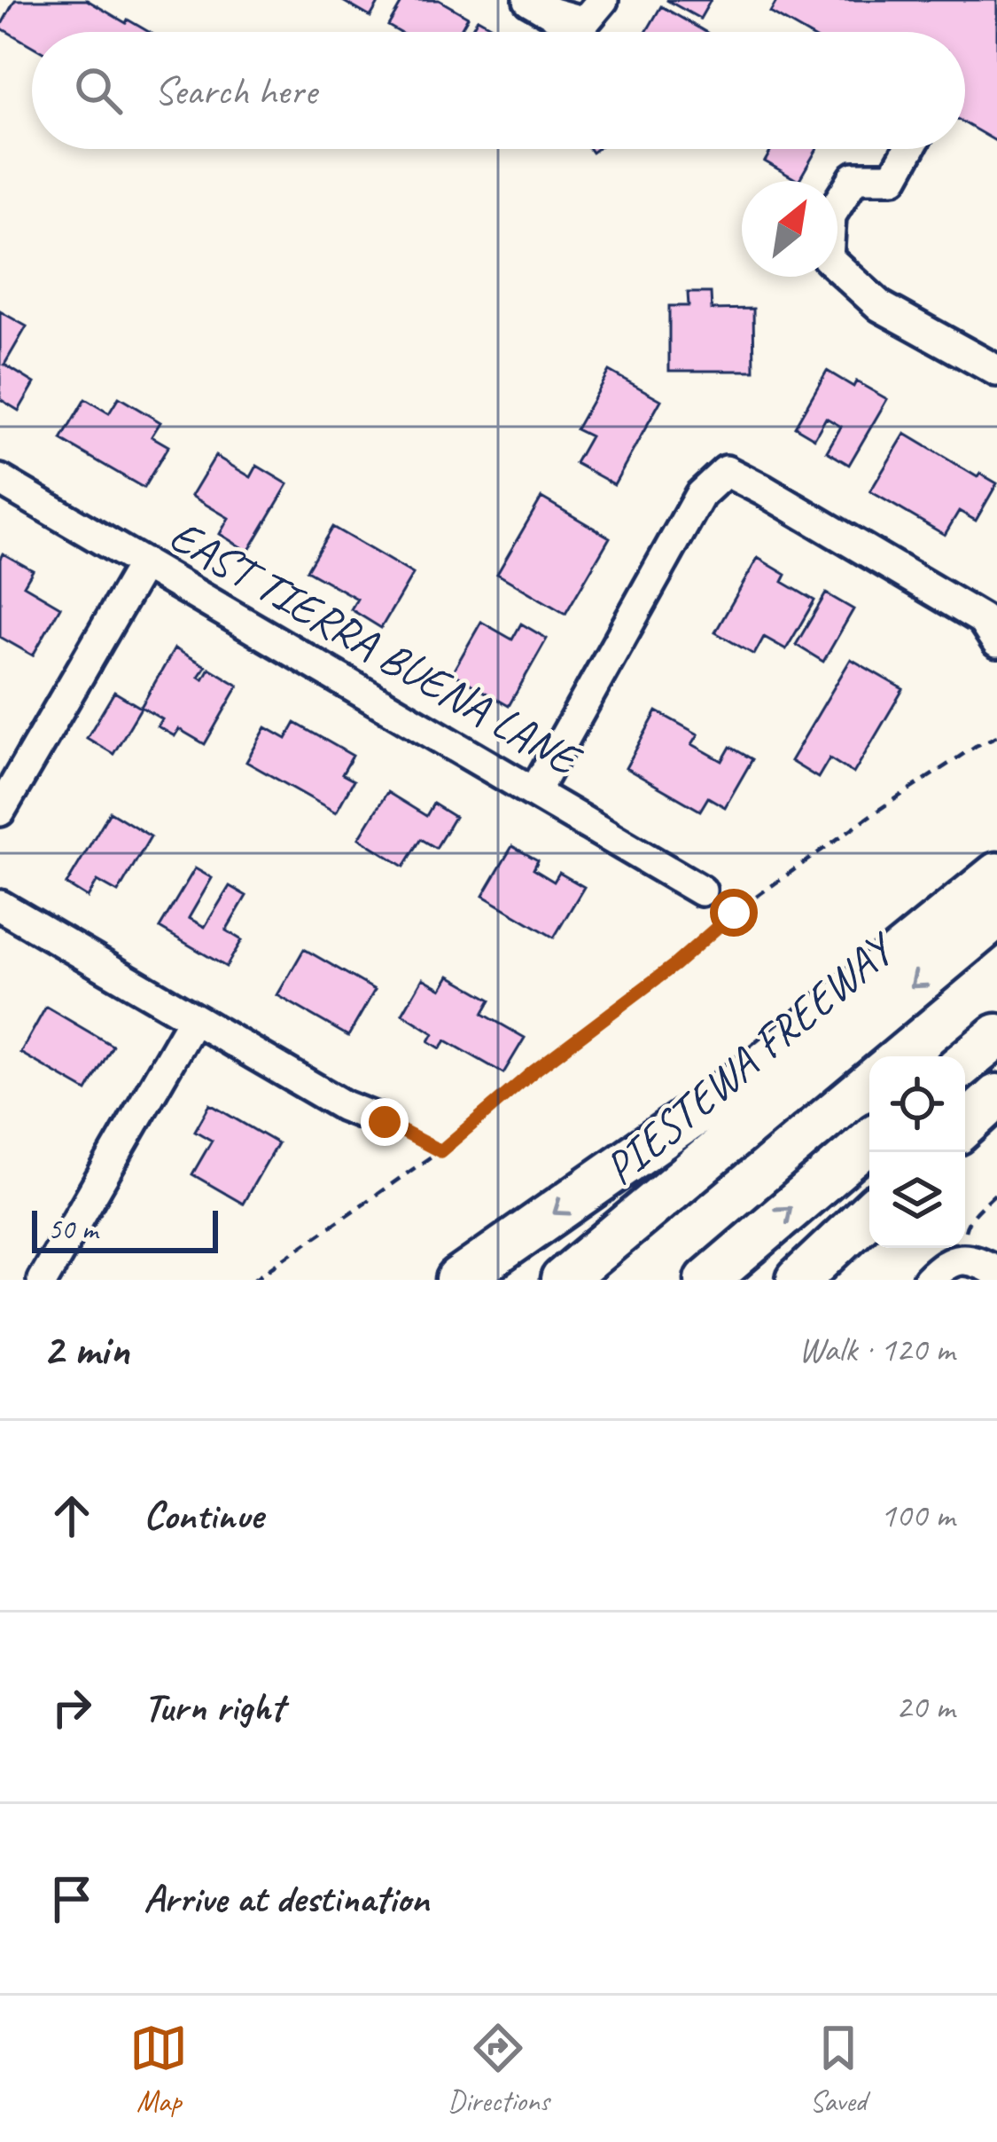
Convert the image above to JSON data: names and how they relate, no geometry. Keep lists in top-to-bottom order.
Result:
{
  "streets": {
    "highway": ["PIESTEWA FREEWAY"],
    "street": ["EAST TIERRA BUENA LANE"]
  },
  "scale_bar": "50 m",
  "north": "top right",
  "page": {
    "search": "Search here",
    "scale": "50 m",
    "heading": ["2 min", "Walk · 120 m"],
    "list": [
      ["Continue", "100 m"],
      ["Turn right", "20 m"],
      "Arrive at destination"
    ],
    "nav": ["Map", "Directions", "Saved"]
  }
}
